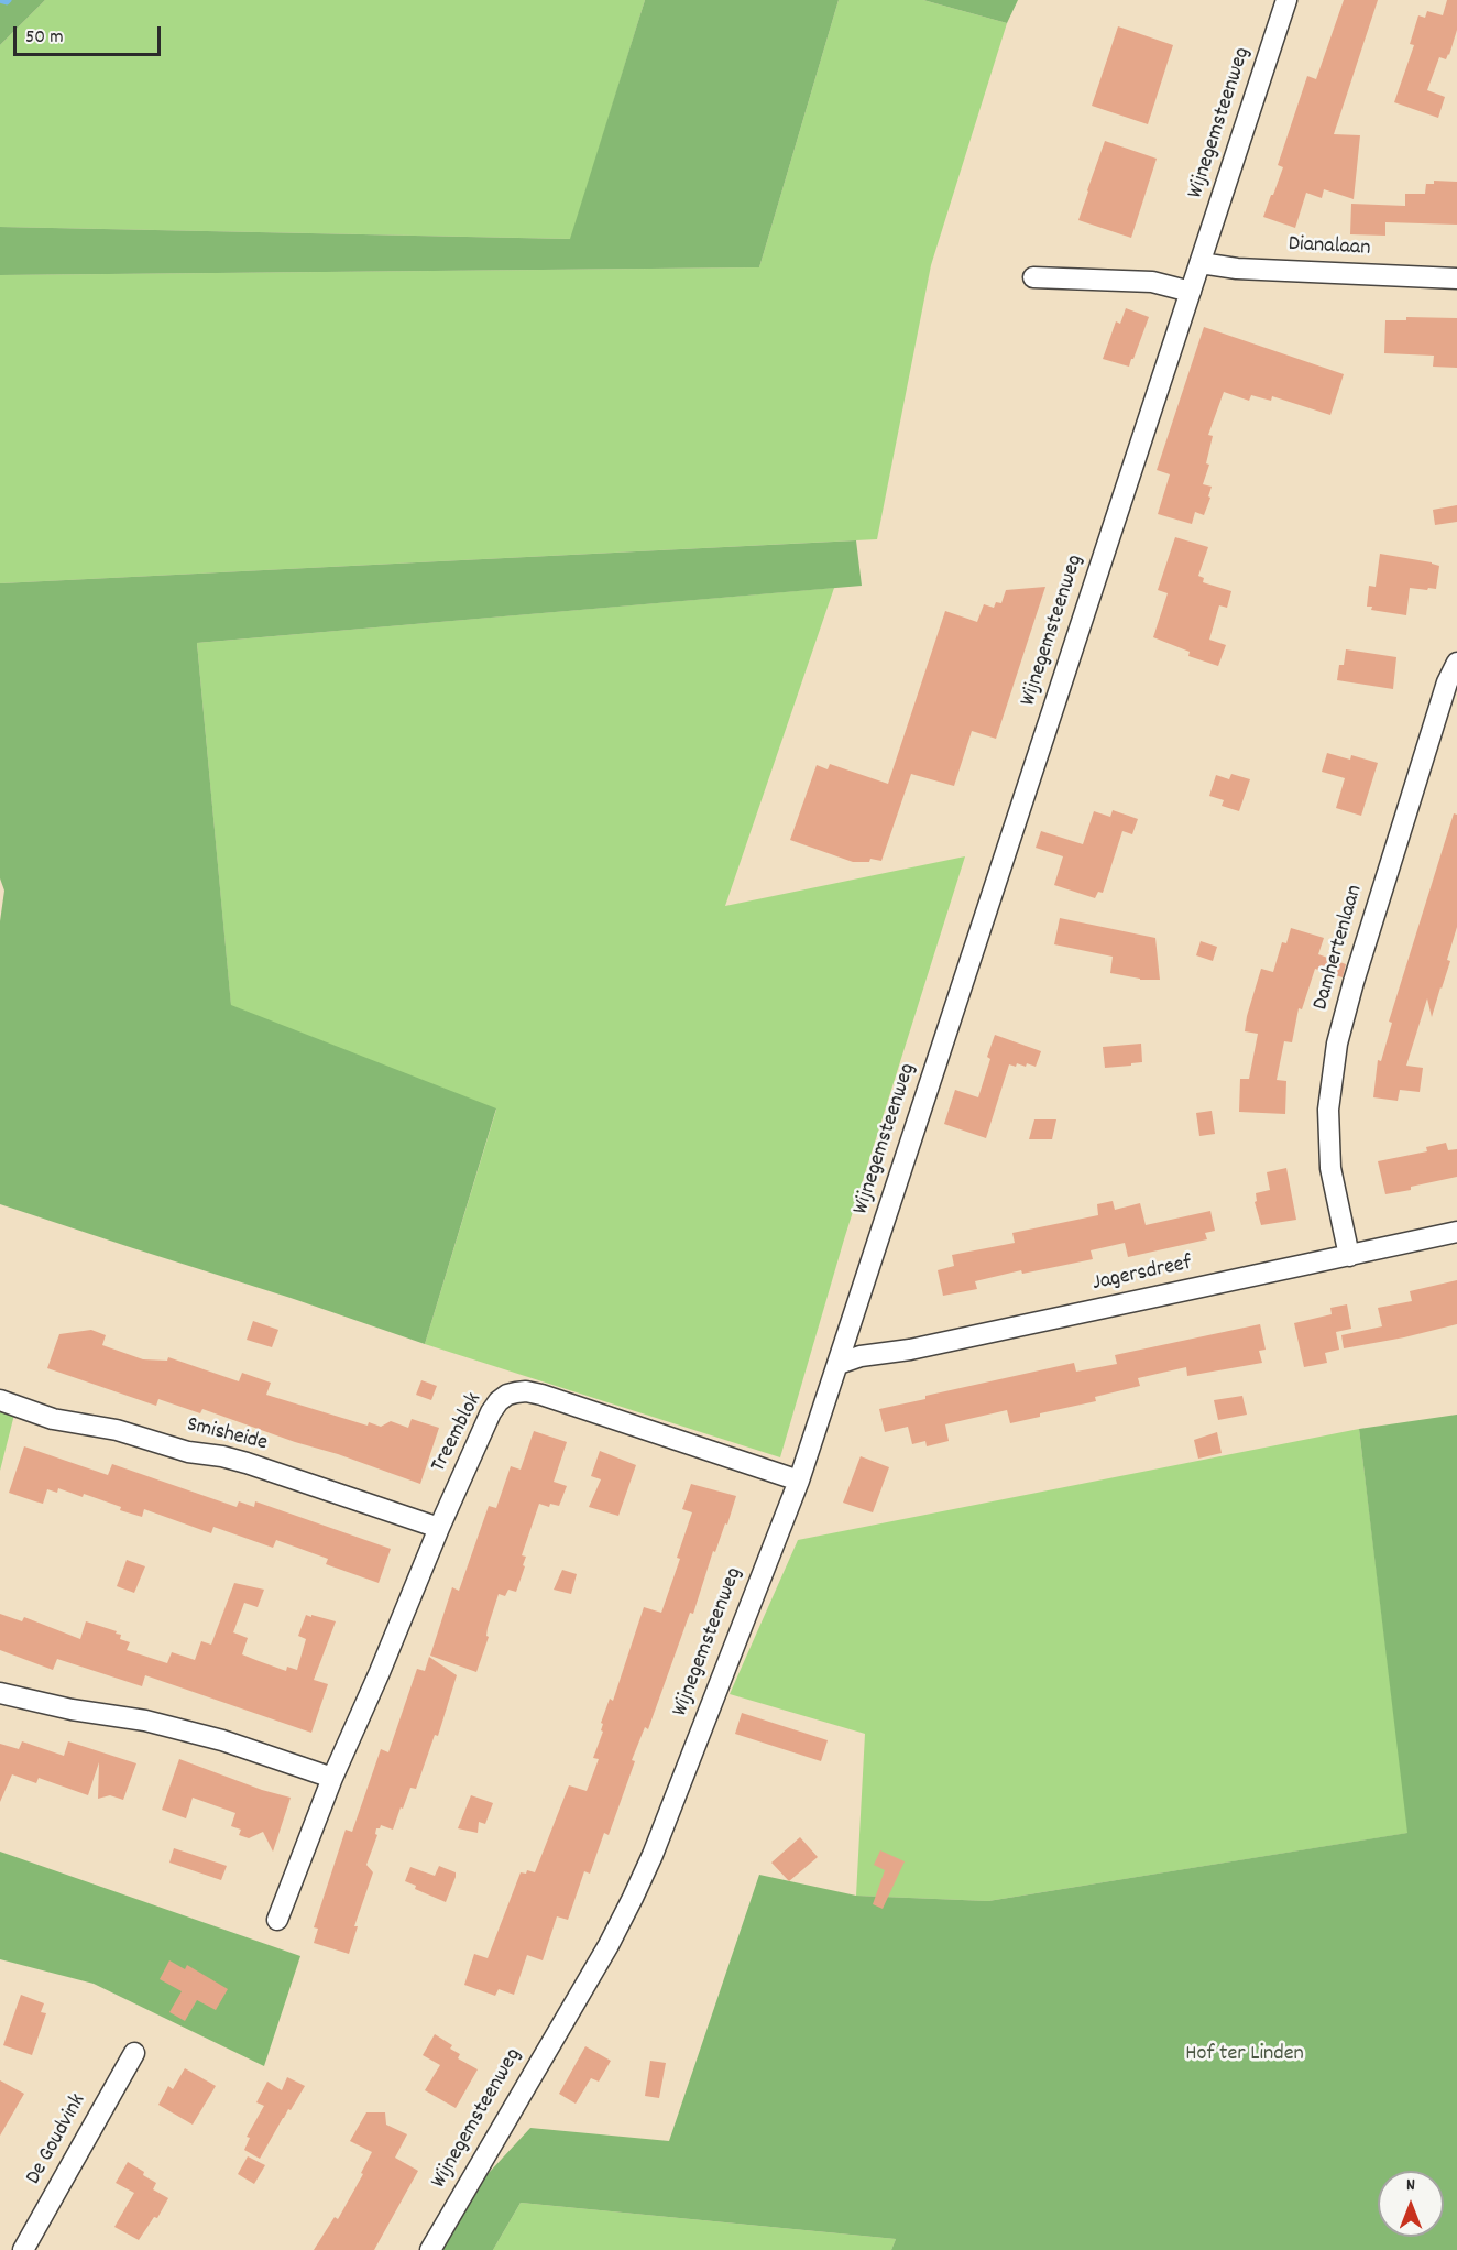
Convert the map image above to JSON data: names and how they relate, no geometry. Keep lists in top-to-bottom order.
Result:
{
  "streets": {
    "street": [
      "Wijnegemsteenweg",
      "Dianalaan",
      "Damhertenlaan",
      "Jagersdreef",
      "Treemblok",
      "Smisheide",
      "De Goudvink"
    ]
  },
  "crossings": [
    ["Wijnegemsteenweg", "Dianalaan"],
    ["Wijnegemsteenweg", "Jagersdreef"],
    ["Wijnegemsteenweg", "Treemblok"],
    ["Damhertenlaan", "Jagersdreef"],
    ["Treemblok", "Smisheide"]
  ],
  "parks": ["Hof ter Linden"],
  "scale_bar": "50 m",
  "north": "top"
}
